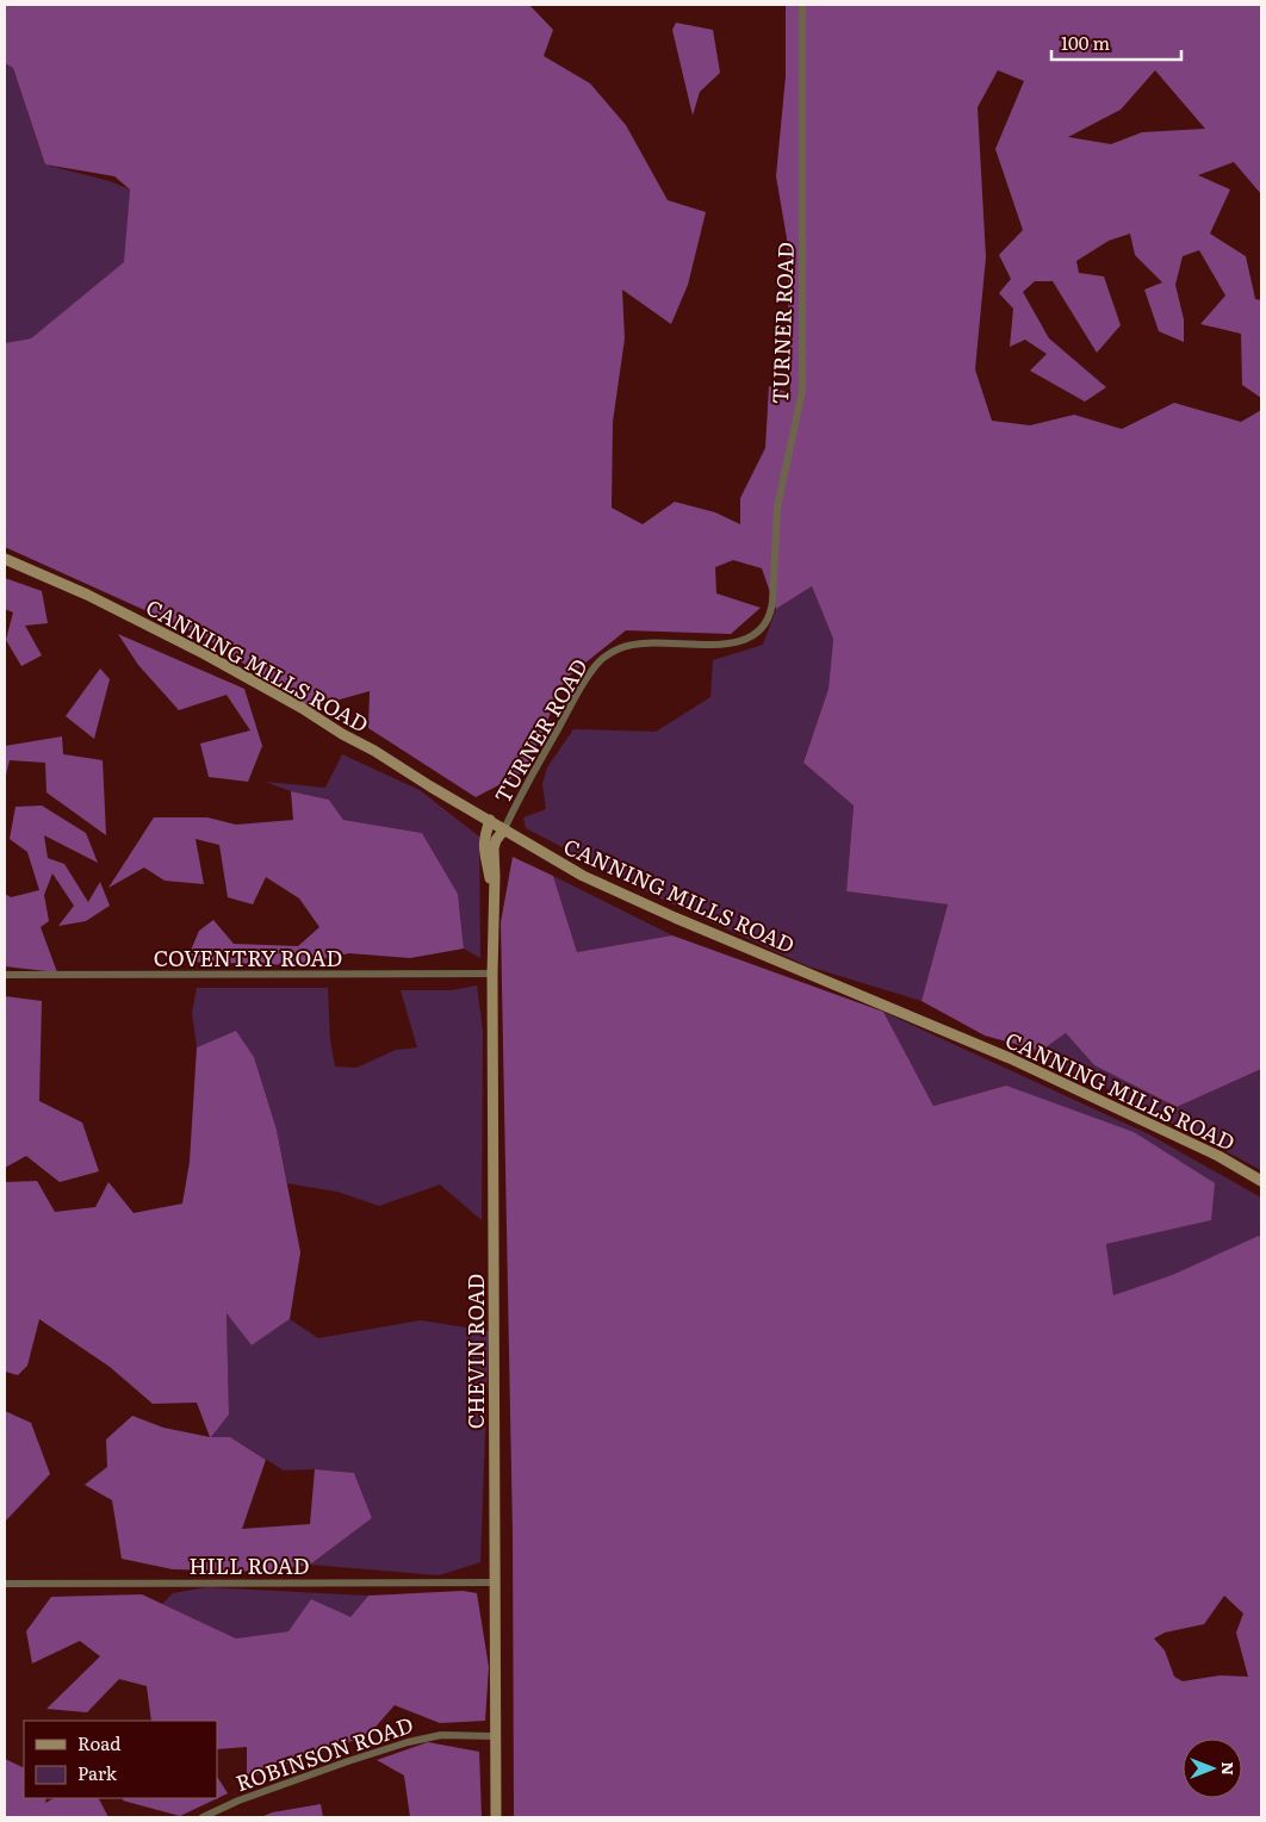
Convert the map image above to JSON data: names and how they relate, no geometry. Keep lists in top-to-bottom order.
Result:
{
  "streets": {
    "main road": ["CANNING MILLS ROAD", "CHEVIN ROAD"],
    "street": [
      "TURNER ROAD",
      "COVENTRY ROAD",
      "HILL ROAD",
      "ROBINSON ROAD"
    ]
  },
  "crossings": [
    ["TURNER ROAD", "CANNING MILLS ROAD"],
    ["TURNER ROAD", "CHEVIN ROAD"],
    ["CANNING MILLS ROAD", "CHEVIN ROAD"],
    ["COVENTRY ROAD", "CHEVIN ROAD"],
    ["CHEVIN ROAD", "HILL ROAD"],
    ["CHEVIN ROAD", "ROBINSON ROAD"]
  ],
  "legend": ["Road", "Park"],
  "scale_bar": "100 m",
  "north": "right"
}
